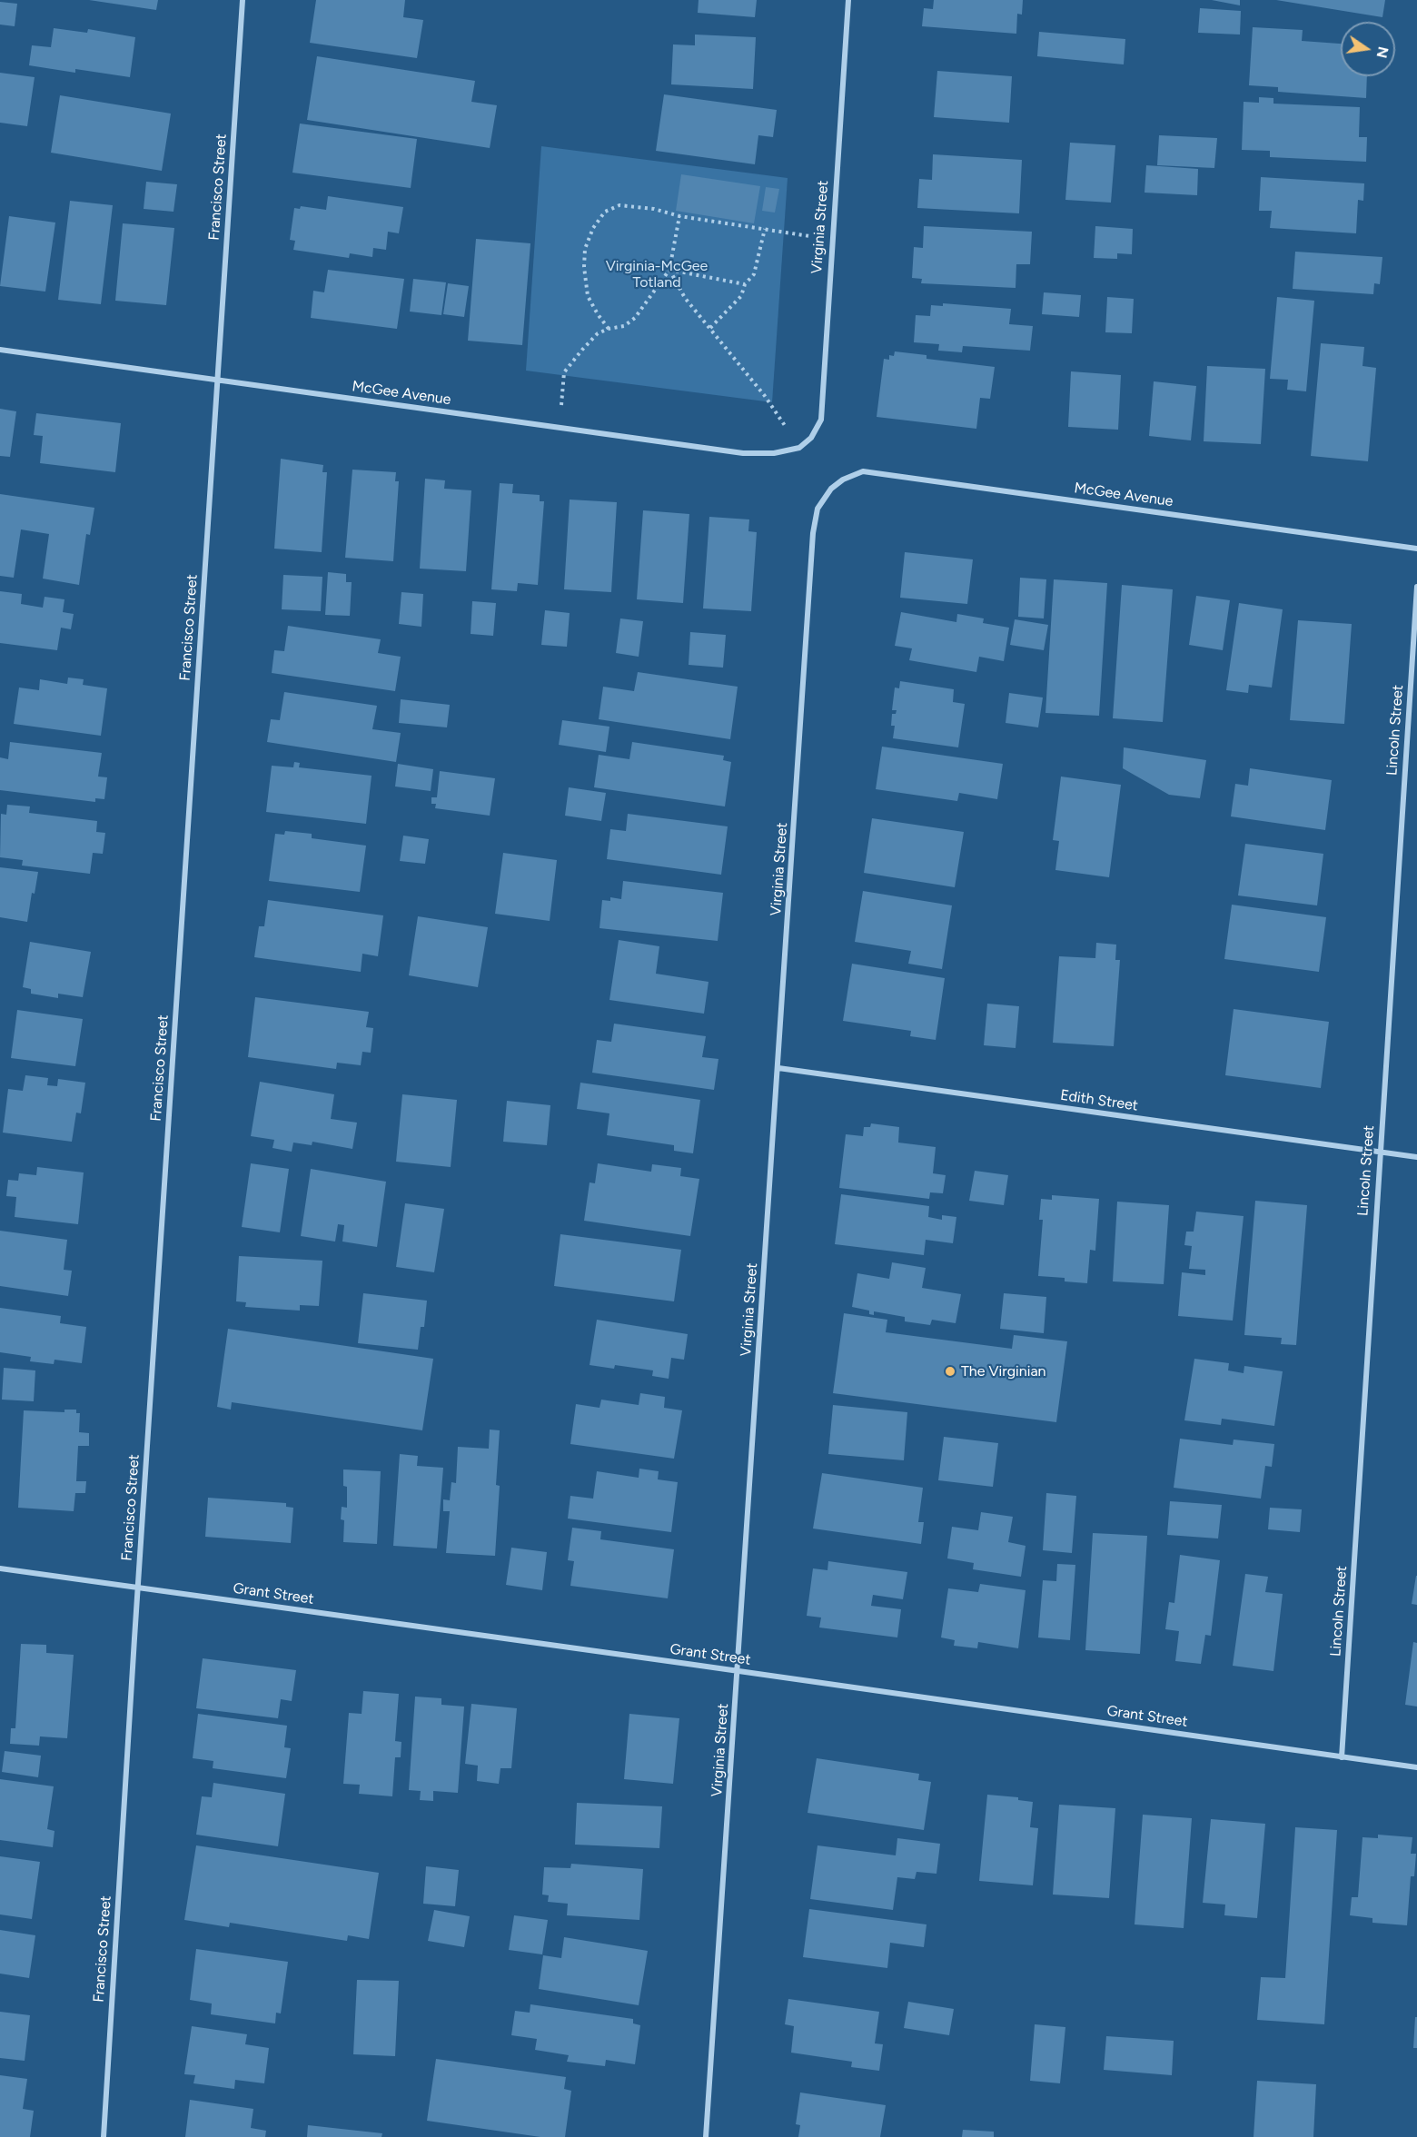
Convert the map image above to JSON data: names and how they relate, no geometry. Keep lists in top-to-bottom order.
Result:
{
  "streets": {
    "street": [
      "Francisco Street",
      "Virginia Street",
      "McGee Avenue",
      "Lincoln Street",
      "Edith Street",
      "Grant Street"
    ]
  },
  "crossings": [
    ["Francisco Street", "McGee Avenue"],
    ["Francisco Street", "Grant Street"],
    ["Virginia Street", "McGee Avenue"],
    ["Virginia Street", "Edith Street"],
    ["Virginia Street", "Grant Street"],
    ["Lincoln Street", "Edith Street"],
    ["Lincoln Street", "Grant Street"]
  ],
  "parks": ["Virginia-McGee Totland"],
  "places": ["The Virginian"],
  "north": "right"
}
